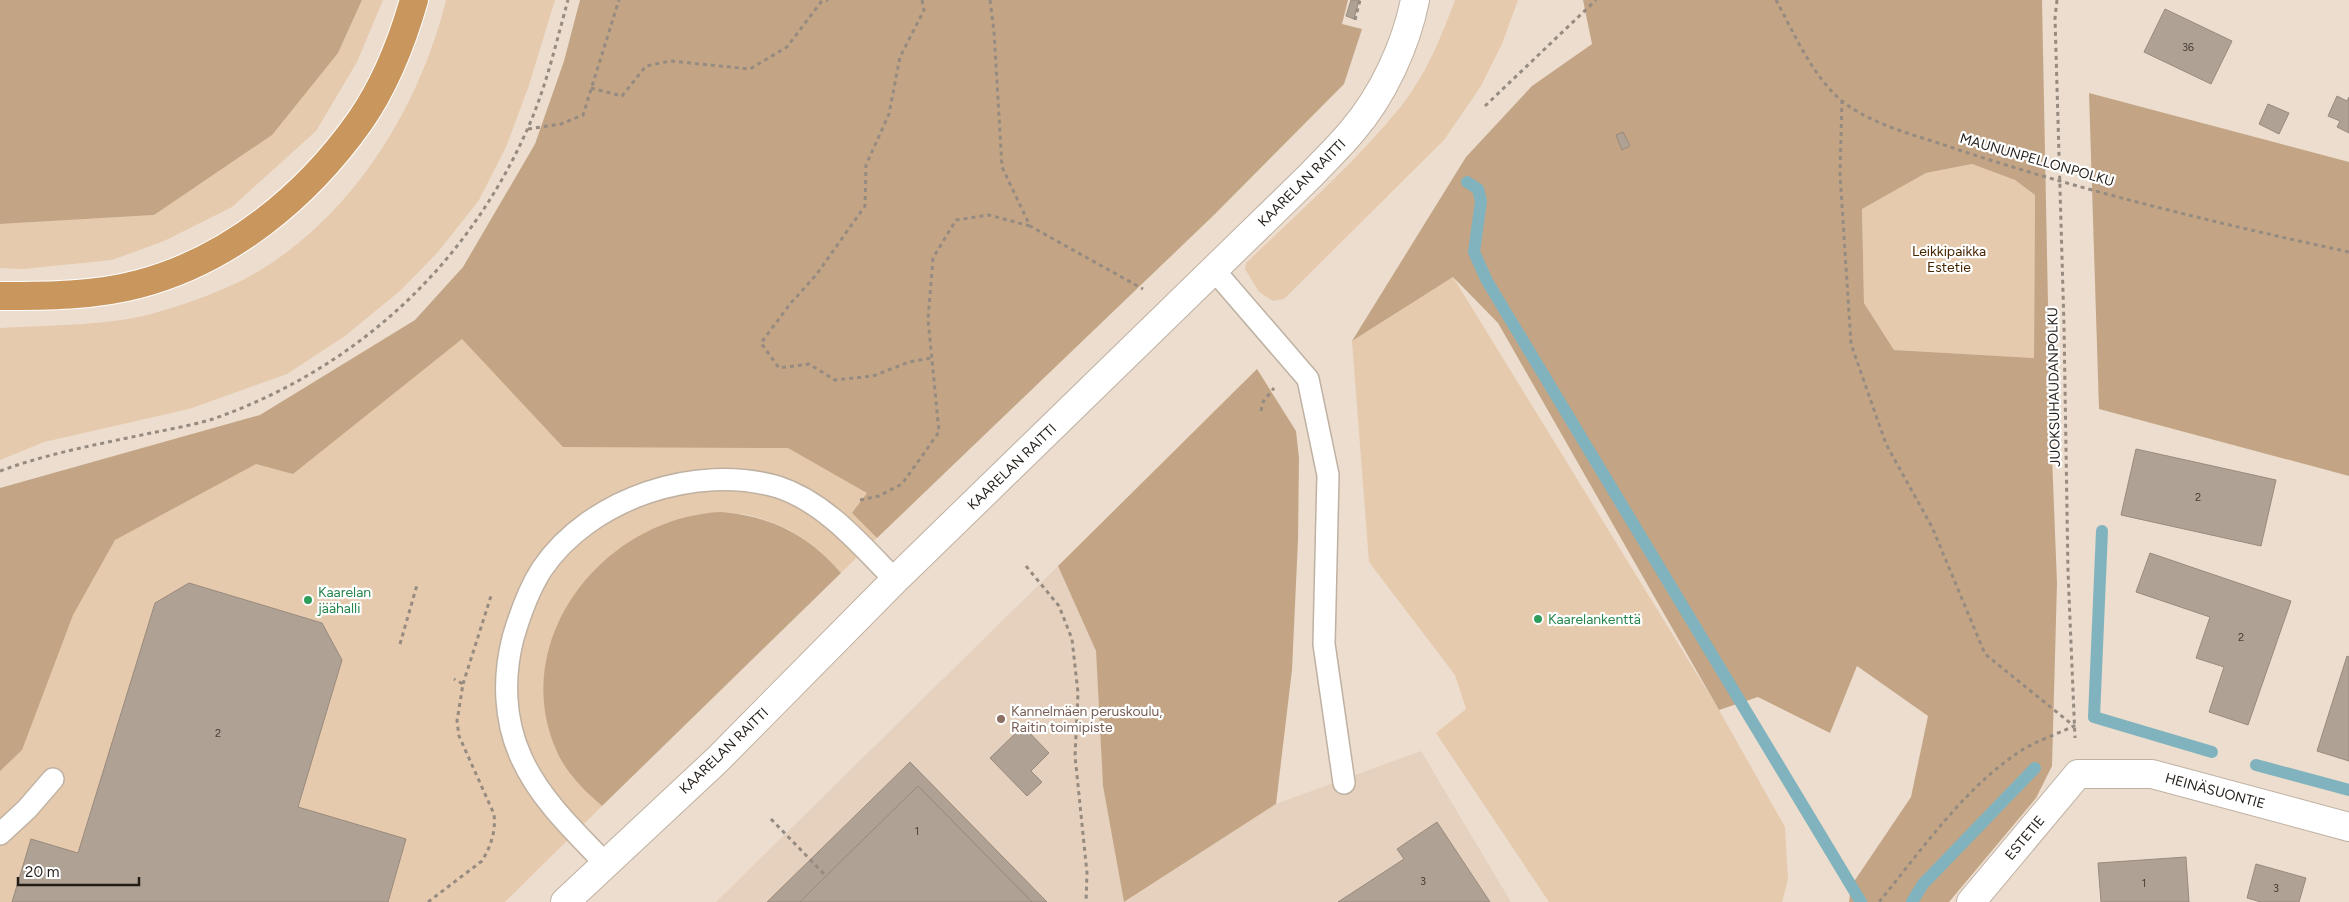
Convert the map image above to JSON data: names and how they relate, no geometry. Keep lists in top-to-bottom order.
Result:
{
  "streets": {
    "main road": ["KAARELAN RAITTI", "HEINÄSUONTIE", "ESTETIE"],
    "path": ["MAUNUNPELLONPOLKU", "JUOKSUHAUDANPOLKU"]
  },
  "crossings": [
    ["MAUNUNPELLONPOLKU", "JUOKSUHAUDANPOLKU"],
    ["JUOKSUHAUDANPOLKU", "HEINÄSUONTIE"],
    ["JUOKSUHAUDANPOLKU", "ESTETIE"],
    ["HEINÄSUONTIE", "ESTETIE"]
  ],
  "parks": ["Leikkipaikka Estetie"],
  "places": ["Kaarelan jäähalli", "Kaarelankenttä", "Kannelmäen peruskoulu, Raitin toimipiste"],
  "house_numbers": [
    "36",
    "2",
    "2",
    "2",
    "1",
    "3",
    "1",
    "3"
  ],
  "scale_bar": "20 m"
}
